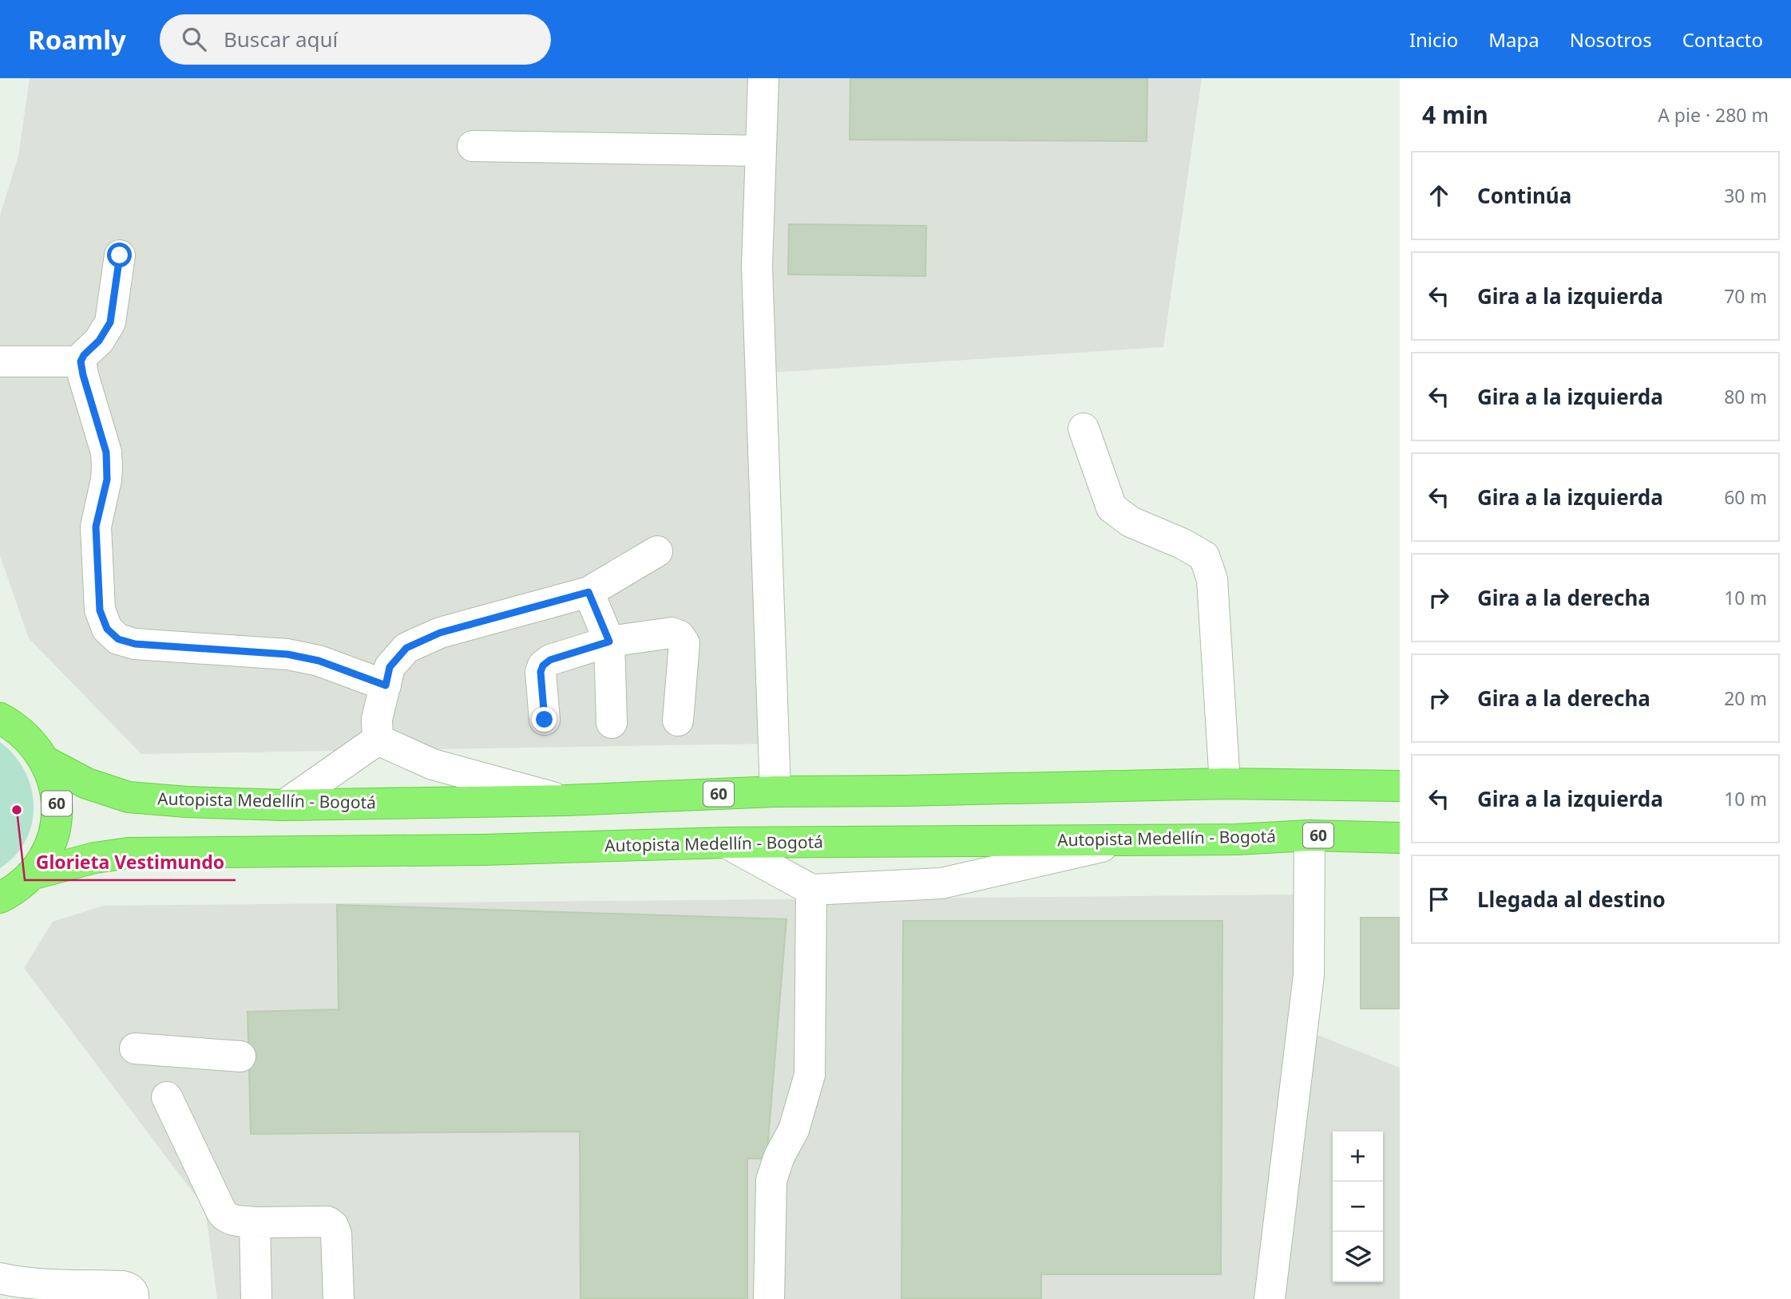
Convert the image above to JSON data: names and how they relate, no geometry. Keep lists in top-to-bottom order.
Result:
{
  "streets": {
    "highway": ["60", "Autopista Medellín - Bogotá"]
  },
  "places": ["Glorieta Vestimundo"],
  "page": {
    "header": "Roamly",
    "search": "Buscar aquí",
    "nav": [
      "Inicio",
      "Mapa",
      "Nosotros",
      "Contacto"
    ],
    "heading": ["4 min", "A pie · 280 m"],
    "list": [
      ["Continúa", "30 m"],
      ["Gira a la izquierda", "70 m"],
      ["Gira a la izquierda", "80 m"],
      ["Gira a la izquierda", "60 m"],
      ["Gira a la derecha", "10 m"],
      ["Gira a la derecha", "20 m"],
      ["Gira a la izquierda", "10 m"],
      "Llegada al destino"
    ],
    "map_buttons": ["+", "−"]
  }
}
